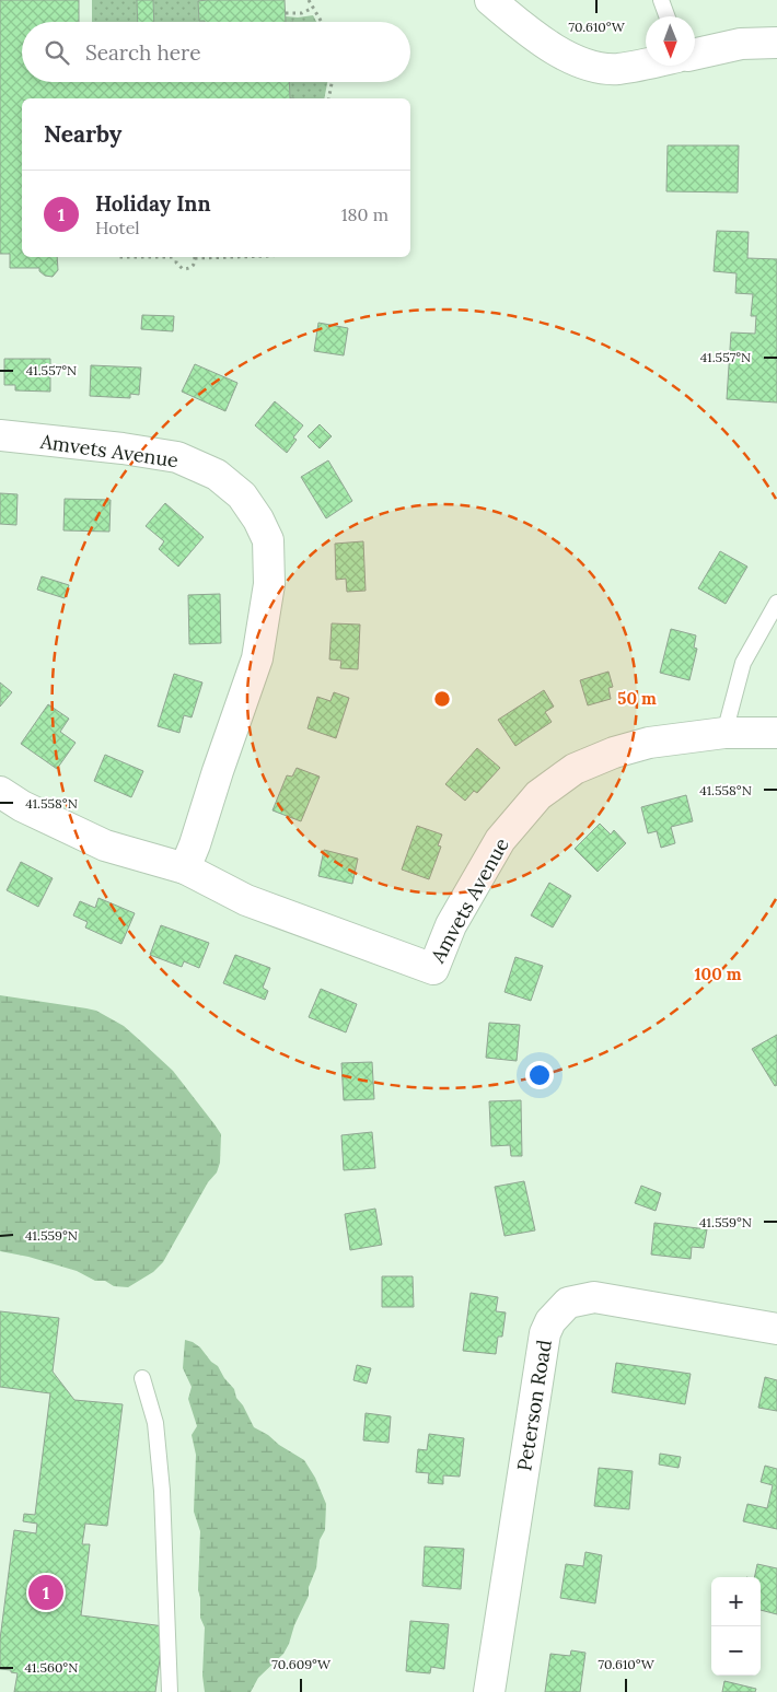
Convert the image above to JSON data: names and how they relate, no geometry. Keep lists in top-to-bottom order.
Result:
{
  "streets": {
    "street": ["Amvets Avenue", "Peterson Road"]
  },
  "north": "bottom",
  "page": {
    "search": "Search here",
    "heading": "Nearby",
    "list": [
      {
        "mark": "1",
        "name": "Holiday Inn",
        "note": "Hotel",
        "value": "180 m"
      }
    ],
    "pins": "1",
    "map_buttons": ["+", "−"]
  },
  "coordinates": [
    "70.610°W",
    "41.557°N",
    "41.558°N",
    "41.559°N",
    "70.609°W",
    "41.560°N"
  ],
  "rings": ["50 m", "100 m"]
}
